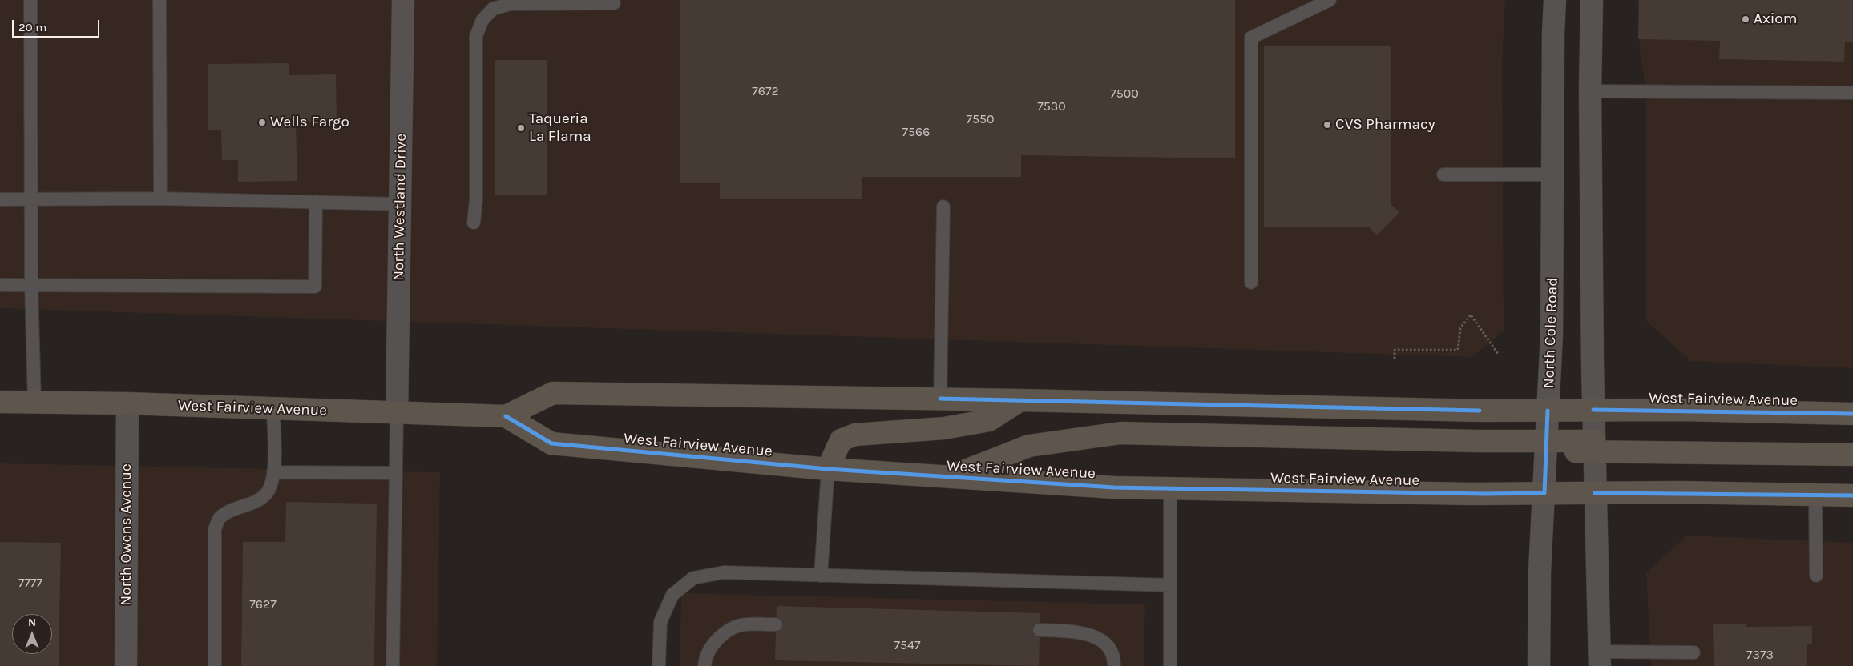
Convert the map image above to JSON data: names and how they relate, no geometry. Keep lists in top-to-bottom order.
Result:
{
  "streets": {
    "main road": [
      "North Westland Drive",
      "North Cole Road",
      "West Fairview Avenue",
      "North Owens Avenue"
    ]
  },
  "crossings": [
    ["North Westland Drive", "West Fairview Avenue"],
    ["North Cole Road", "West Fairview Avenue"],
    ["West Fairview Avenue", "North Owens Avenue"]
  ],
  "places": [
    "Axiom",
    "Wells Fargo",
    "CVS Pharmacy",
    "Taqueria La Flama"
  ],
  "house_numbers": [
    "7672",
    "7500",
    "7530",
    "7550",
    "7566",
    "7777",
    "7627",
    "7547",
    "7373"
  ],
  "scale_bar": "20 m",
  "north": "top"
}
